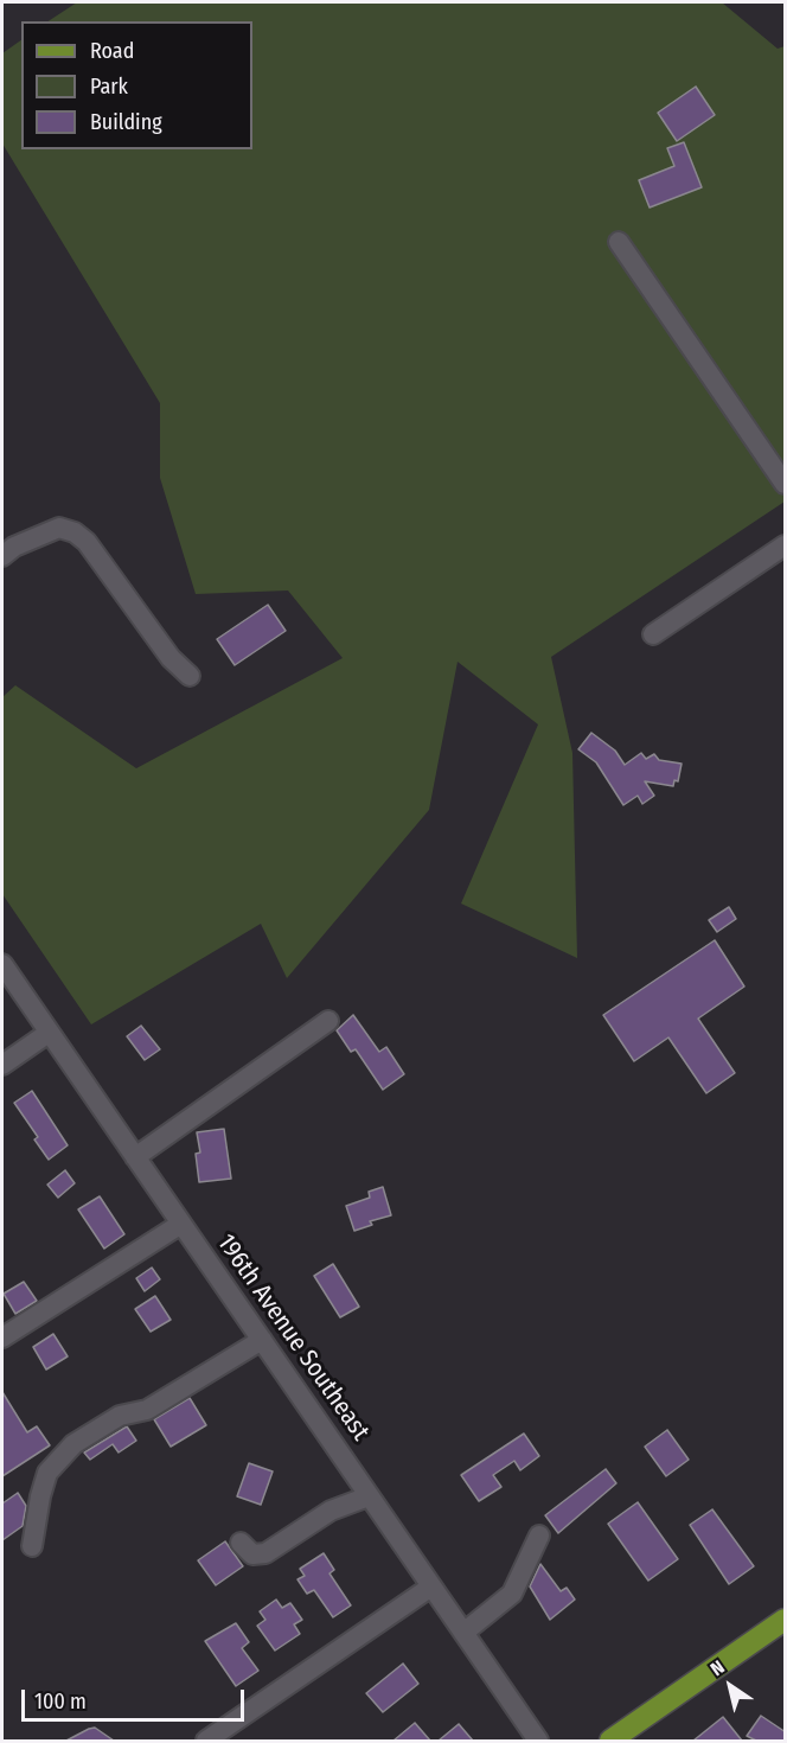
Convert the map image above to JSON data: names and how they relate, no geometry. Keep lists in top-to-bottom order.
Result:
{
  "streets": {
    "street": ["196th Avenue Southeast"]
  },
  "legend": ["Road", "Park", "Building"],
  "scale_bar": "100 m",
  "north": "top left"
}
